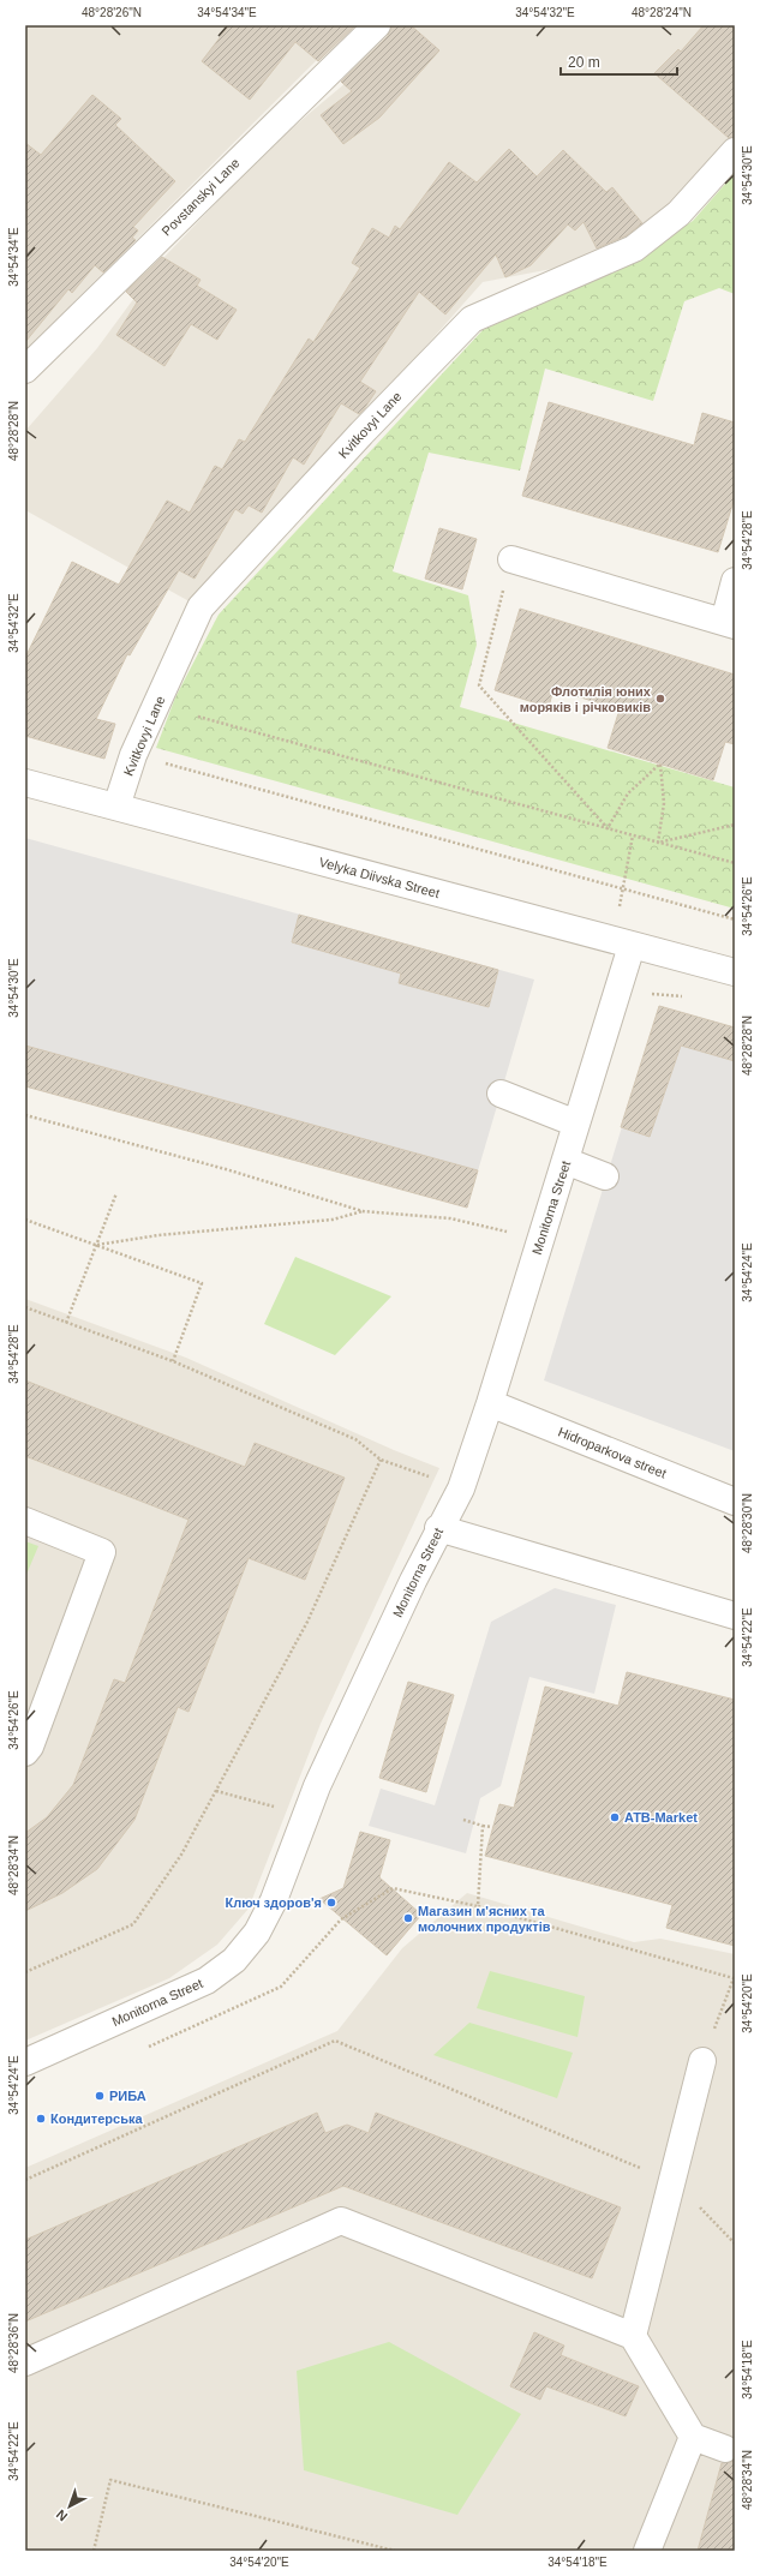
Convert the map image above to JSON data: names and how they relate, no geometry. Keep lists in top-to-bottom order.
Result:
{
  "streets": {
    "street": [
      "Povstanskyi Lane",
      "Kvitkovyi Lane",
      "Velyka Diivska Street",
      "Monitorna Street",
      "Hidroparkova street"
    ]
  },
  "crossings": [
    ["Kvitkovyi Lane", "Velyka Diivska Street"],
    ["Velyka Diivska Street", "Monitorna Street"],
    ["Monitorna Street", "Hidroparkova street"]
  ],
  "places": [
    "Флотилія юних моряків і річковиків",
    "ATB-Market",
    "Ключ здоров'я",
    "Магазин м'ясних та молочних продуктів",
    "РИБА",
    "Кондитерська"
  ],
  "scale_bar": "20 m",
  "north": "bottom left",
  "coordinates": [
    "48°28'26\"N",
    "34°54'34\"E",
    "34°54'32\"E",
    "48°28'24\"N",
    "34°54'30\"E",
    "48°28'28\"N",
    "34°54'28\"E",
    "34°54'26\"E",
    "34°54'24\"E",
    "48°28'30\"N",
    "34°54'22\"E",
    "48°28'34\"N",
    "34°54'20\"E",
    "48°28'36\"N",
    "34°54'18\"E"
  ]
}
